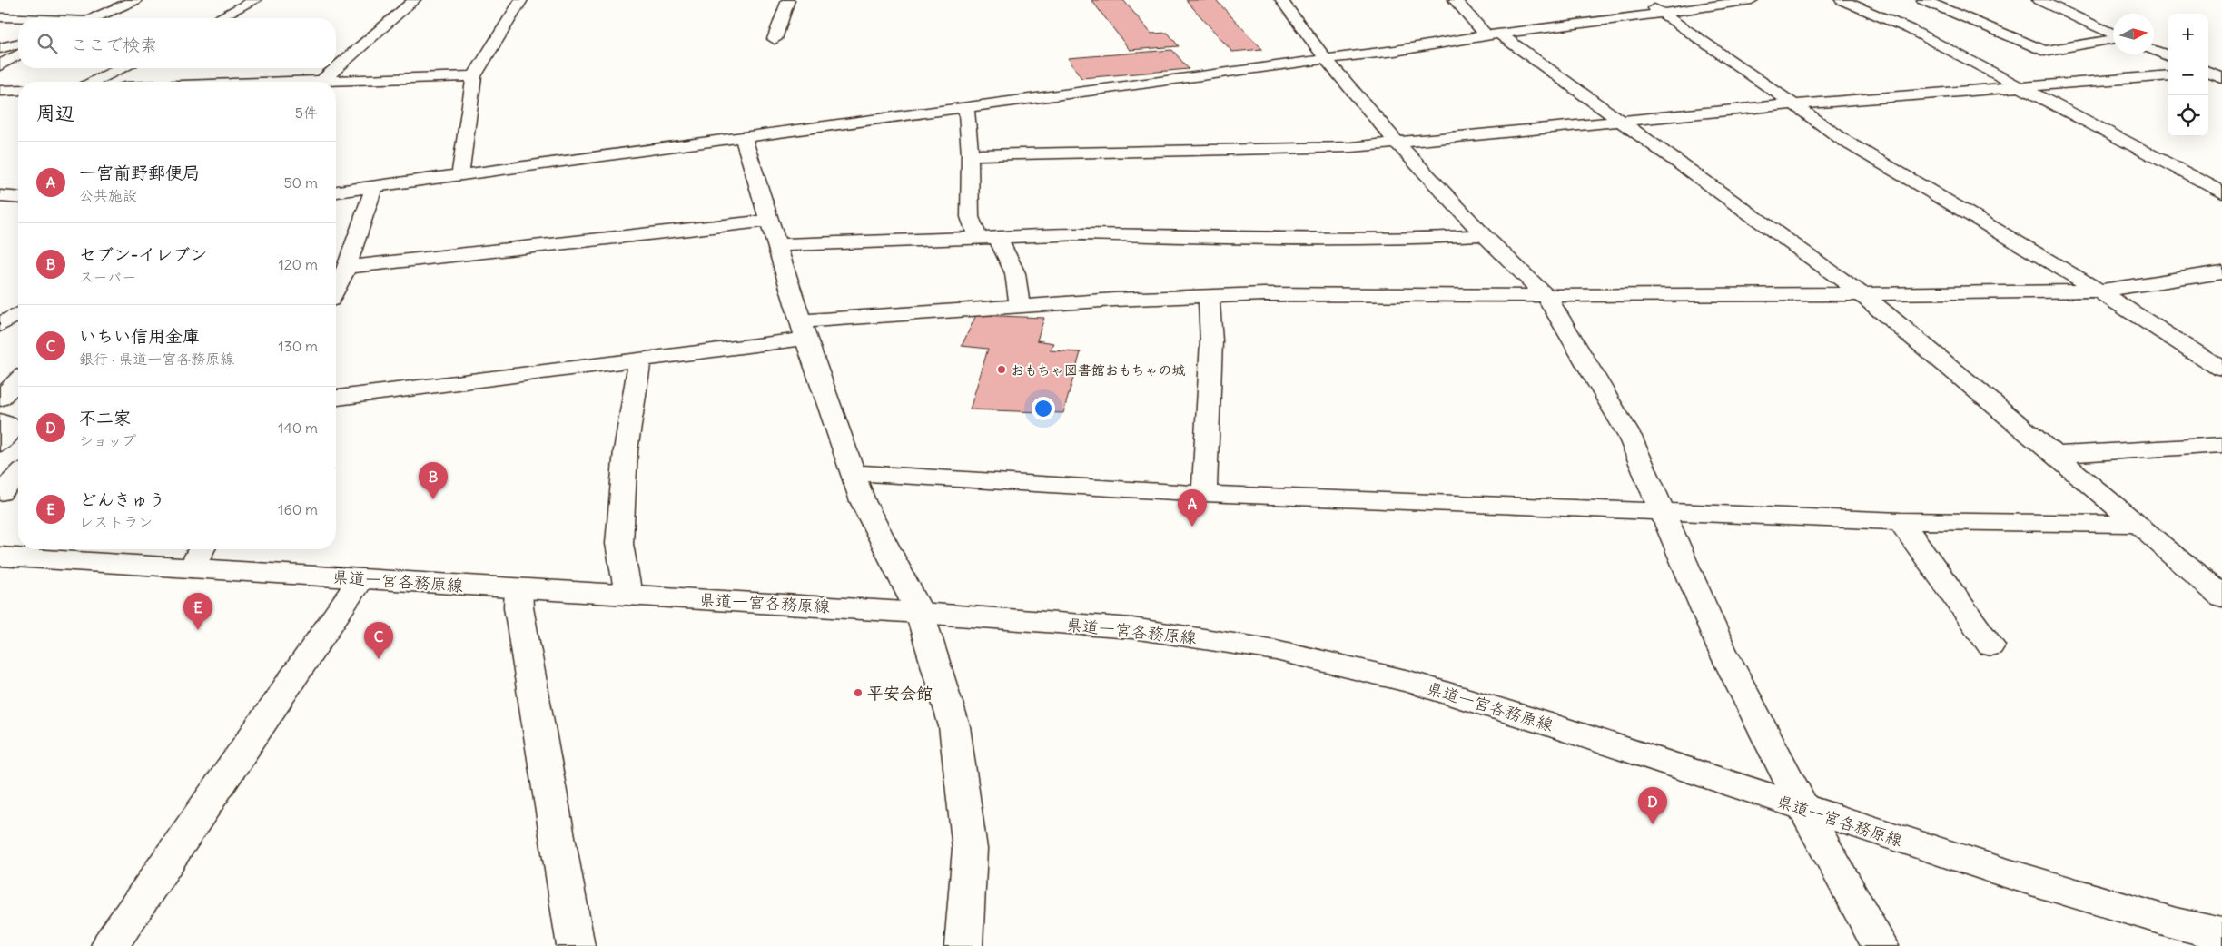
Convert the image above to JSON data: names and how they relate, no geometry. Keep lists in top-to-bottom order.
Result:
{
  "streets": {
    "street": ["県道一宮各務原線"]
  },
  "places": ["おもちゃ図書館おもちゃの城", "平安会館"],
  "north": "right",
  "page": {
    "map_buttons": ["+", "−"],
    "search": "ここで検索",
    "heading": ["周辺", "5件"],
    "list": [
      {
        "mark": "A",
        "name": "一宮前野郵便局",
        "note": "公共施設",
        "value": "50 m"
      },
      {
        "mark": "B",
        "name": "セブン-イレブン",
        "note": "スーパー",
        "value": "120 m"
      },
      {
        "mark": "C",
        "name": "いちい信用金庫",
        "note": "銀行 · 県道一宮各務原線",
        "value": "130 m"
      },
      {
        "mark": "D",
        "name": "不二家",
        "note": "ショップ",
        "value": "140 m"
      },
      {
        "mark": "E",
        "name": "どんきゅう",
        "note": "レストラン",
        "value": "160 m"
      }
    ],
    "pins": [
      "B",
      "A",
      "E",
      "C",
      "D"
    ]
  }
}
